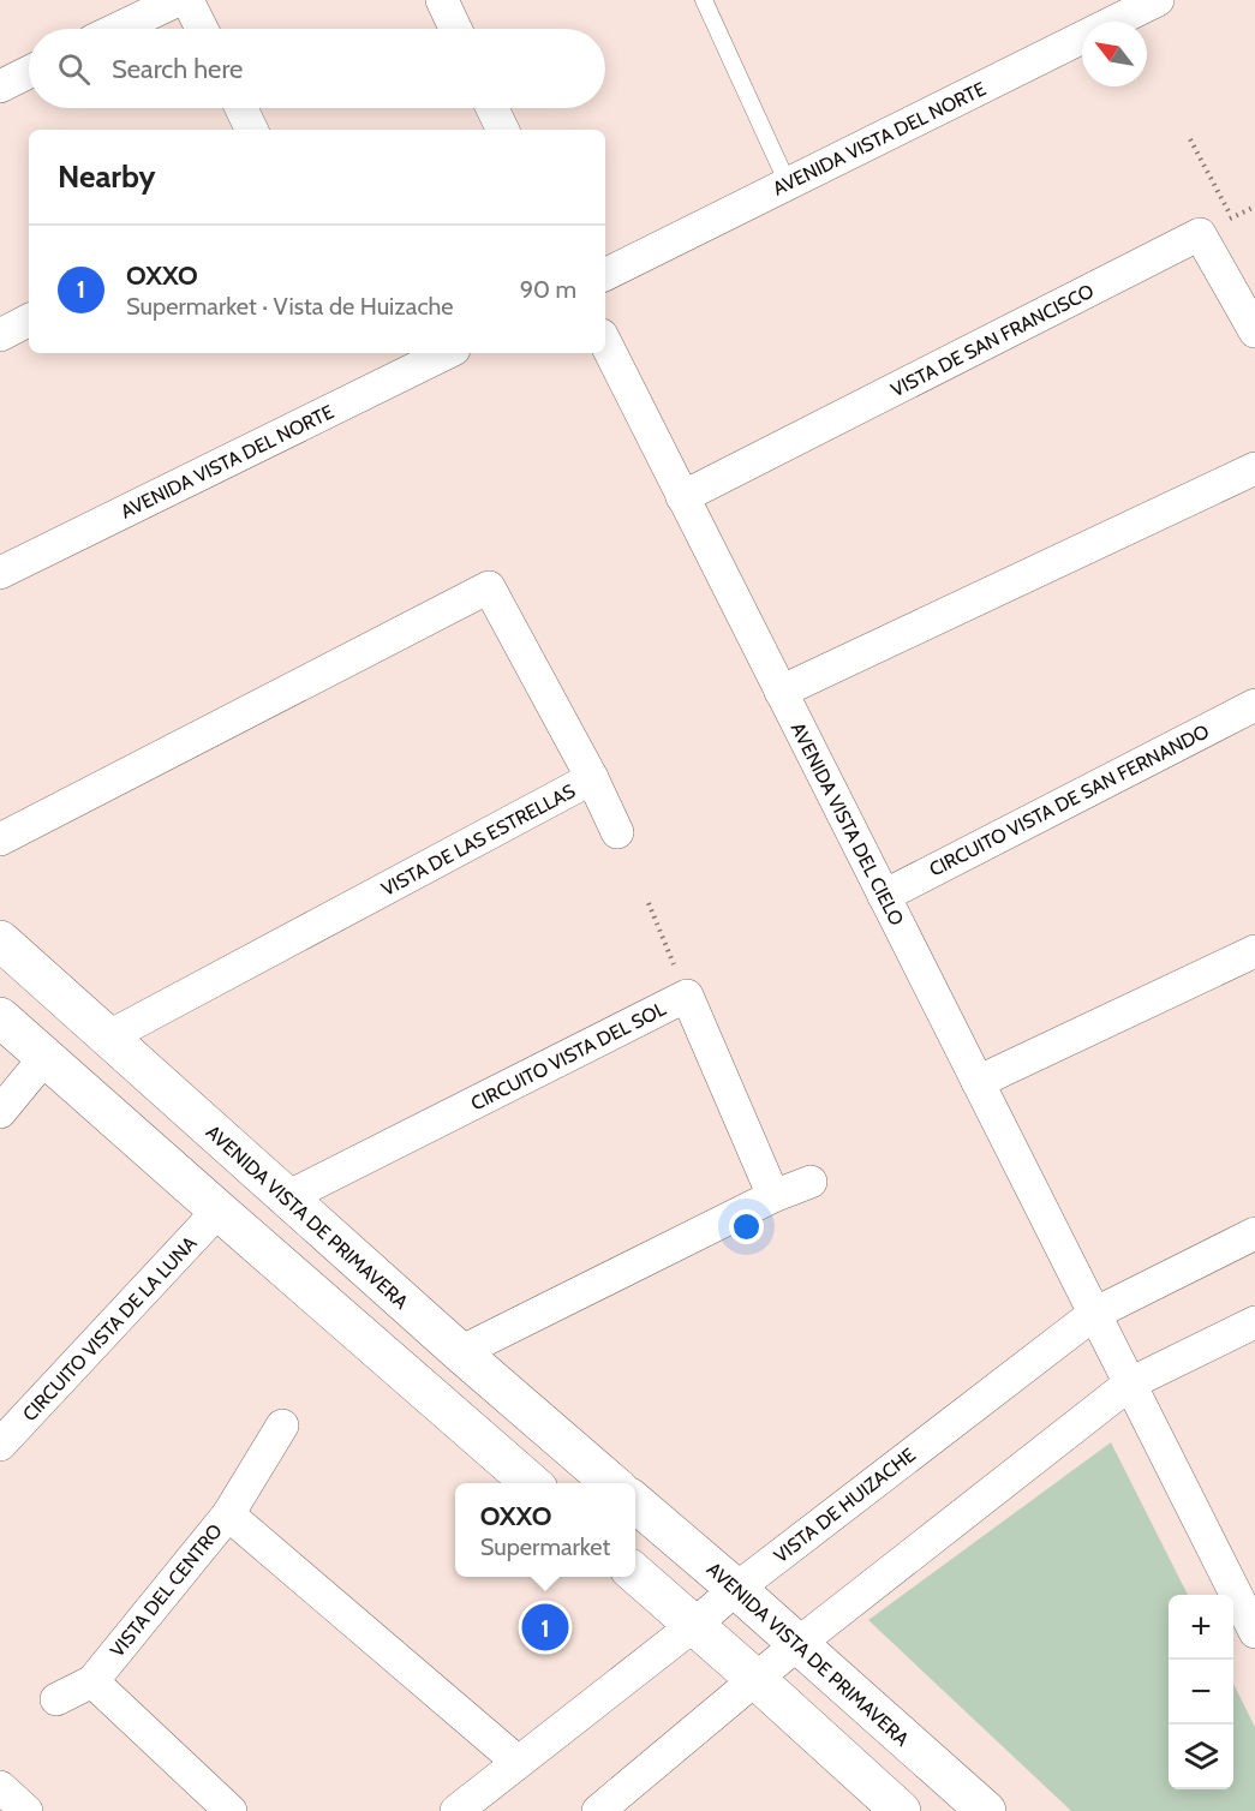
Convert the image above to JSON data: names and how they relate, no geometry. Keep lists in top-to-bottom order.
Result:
{
  "streets": {
    "main road": ["AVENIDA VISTA DE PRIMAVERA"],
    "street": [
      "AVENIDA VISTA DEL NORTE",
      "VISTA DE SAN FRANCISCO",
      "CIRCUITO VISTA DE SAN FERNANDO",
      "AVENIDA VISTA DEL CIELO",
      "VISTA DE LAS ESTRELLAS",
      "CIRCUITO VISTA DEL SOL",
      "CIRCUITO VISTA DE LA LUNA",
      "VISTA DE HUIZACHE",
      "VISTA DEL CENTRO"
    ]
  },
  "crossings": [
    ["VISTA DE SAN FRANCISCO", "AVENIDA VISTA DEL CIELO"],
    ["CIRCUITO VISTA DE SAN FERNANDO", "AVENIDA VISTA DEL CIELO"],
    ["AVENIDA VISTA DEL CIELO", "VISTA DE HUIZACHE"],
    ["VISTA DE LAS ESTRELLAS", "AVENIDA VISTA DE PRIMAVERA"],
    ["CIRCUITO VISTA DEL SOL", "AVENIDA VISTA DE PRIMAVERA"],
    ["AVENIDA VISTA DE PRIMAVERA", "VISTA DE HUIZACHE"],
    ["VISTA DE HUIZACHE", "VISTA DEL CENTRO"]
  ],
  "north": "top left",
  "page": {
    "search": "Search here",
    "heading": "Nearby",
    "list": [
      {
        "mark": "1",
        "name": "OXXO",
        "note": "Supermarket · Vista de Huizache",
        "value": "90 m"
      }
    ],
    "popup": ["OXXO", "Supermarket"],
    "map_buttons": ["+", "−"],
    "pins": "1"
  }
}
